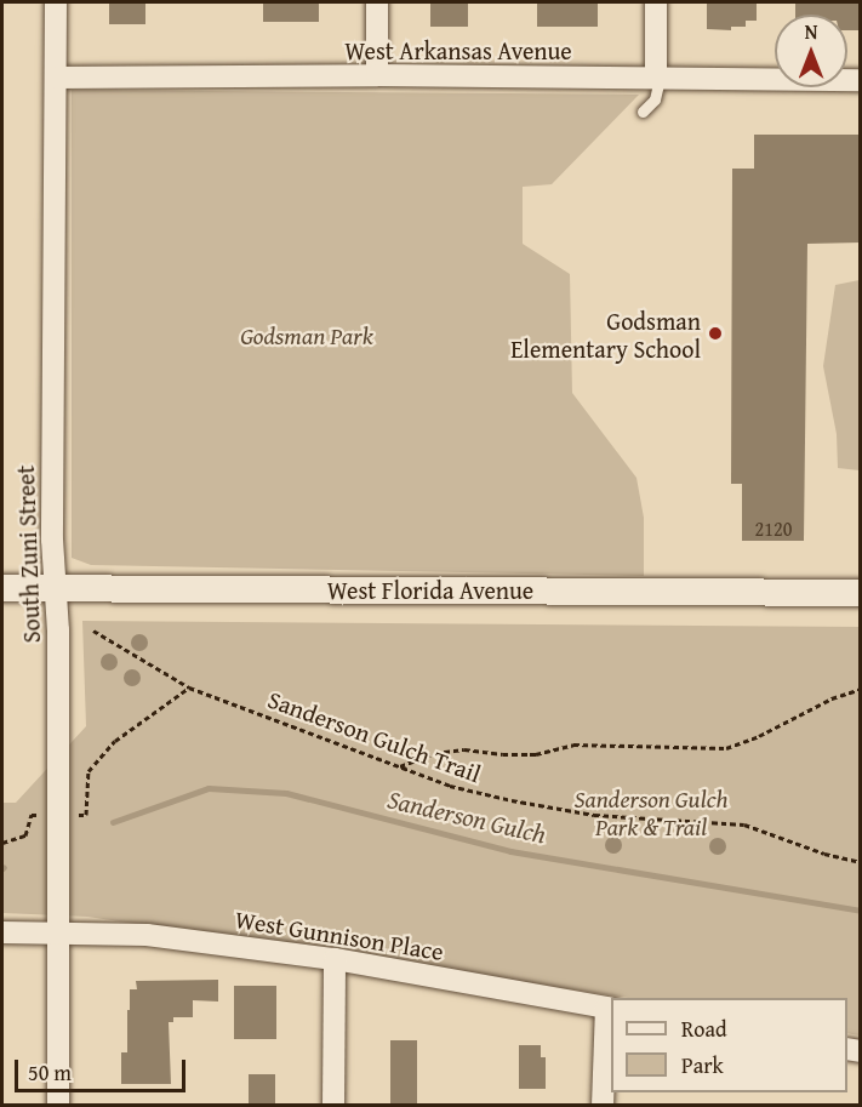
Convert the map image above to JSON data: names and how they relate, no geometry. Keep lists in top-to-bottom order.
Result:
{
  "streets": {
    "street": [
      "West Arkansas Avenue",
      "South Zuni Street",
      "West Florida Avenue",
      "West Gunnison Place"
    ],
    "path": ["Sanderson Gulch Trail"]
  },
  "crossings": [
    ["West Arkansas Avenue", "South Zuni Street"],
    ["South Zuni Street", "West Florida Avenue"],
    ["South Zuni Street", "West Gunnison Place"]
  ],
  "water": ["Sanderson Gulch"],
  "parks": ["Godsman Park", "Sanderson Gulch Park & Trail"],
  "places": ["Godsman Elementary School"],
  "house_numbers": ["2120"],
  "legend": ["Road", "Park"],
  "scale_bar": "50 m",
  "north": "top"
}
